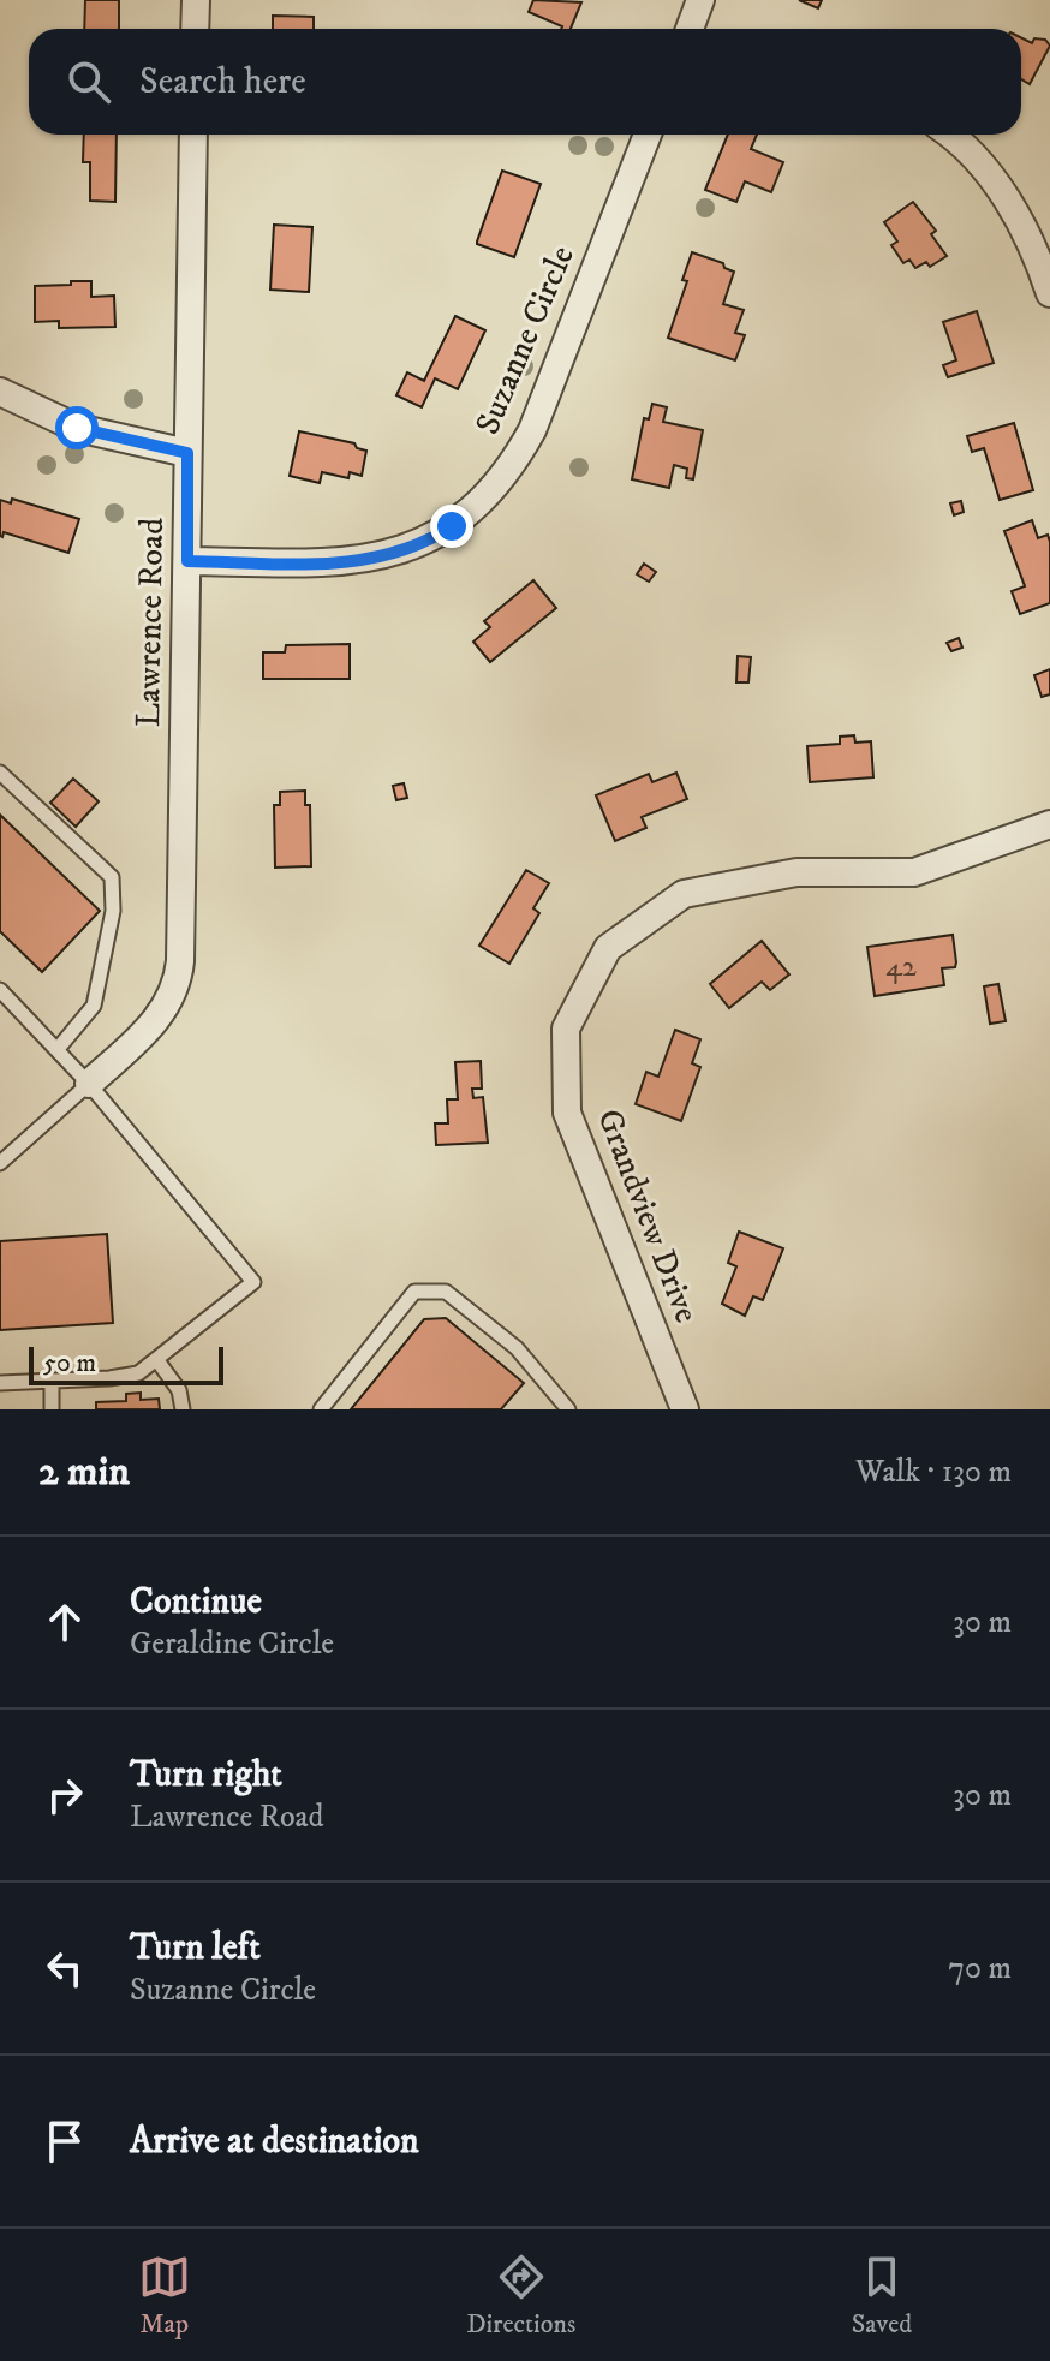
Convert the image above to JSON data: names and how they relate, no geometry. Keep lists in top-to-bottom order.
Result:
{
  "streets": {
    "street": ["Suzanne Circle", "Lawrence Road", "Grandview Drive"]
  },
  "crossings": [
    ["Suzanne Circle", "Lawrence Road"]
  ],
  "house_numbers": ["42"],
  "scale_bar": "50 m",
  "page": {
    "search": "Search here",
    "scale": "50 m",
    "heading": ["2 min", "Walk · 130 m"],
    "list": [
      ["Continue", "Geraldine Circle", "30 m"],
      ["Turn right", "Lawrence Road", "30 m"],
      ["Turn left", "Suzanne Circle", "70 m"],
      "Arrive at destination"
    ],
    "nav": ["Map", "Directions", "Saved"]
  }
}
